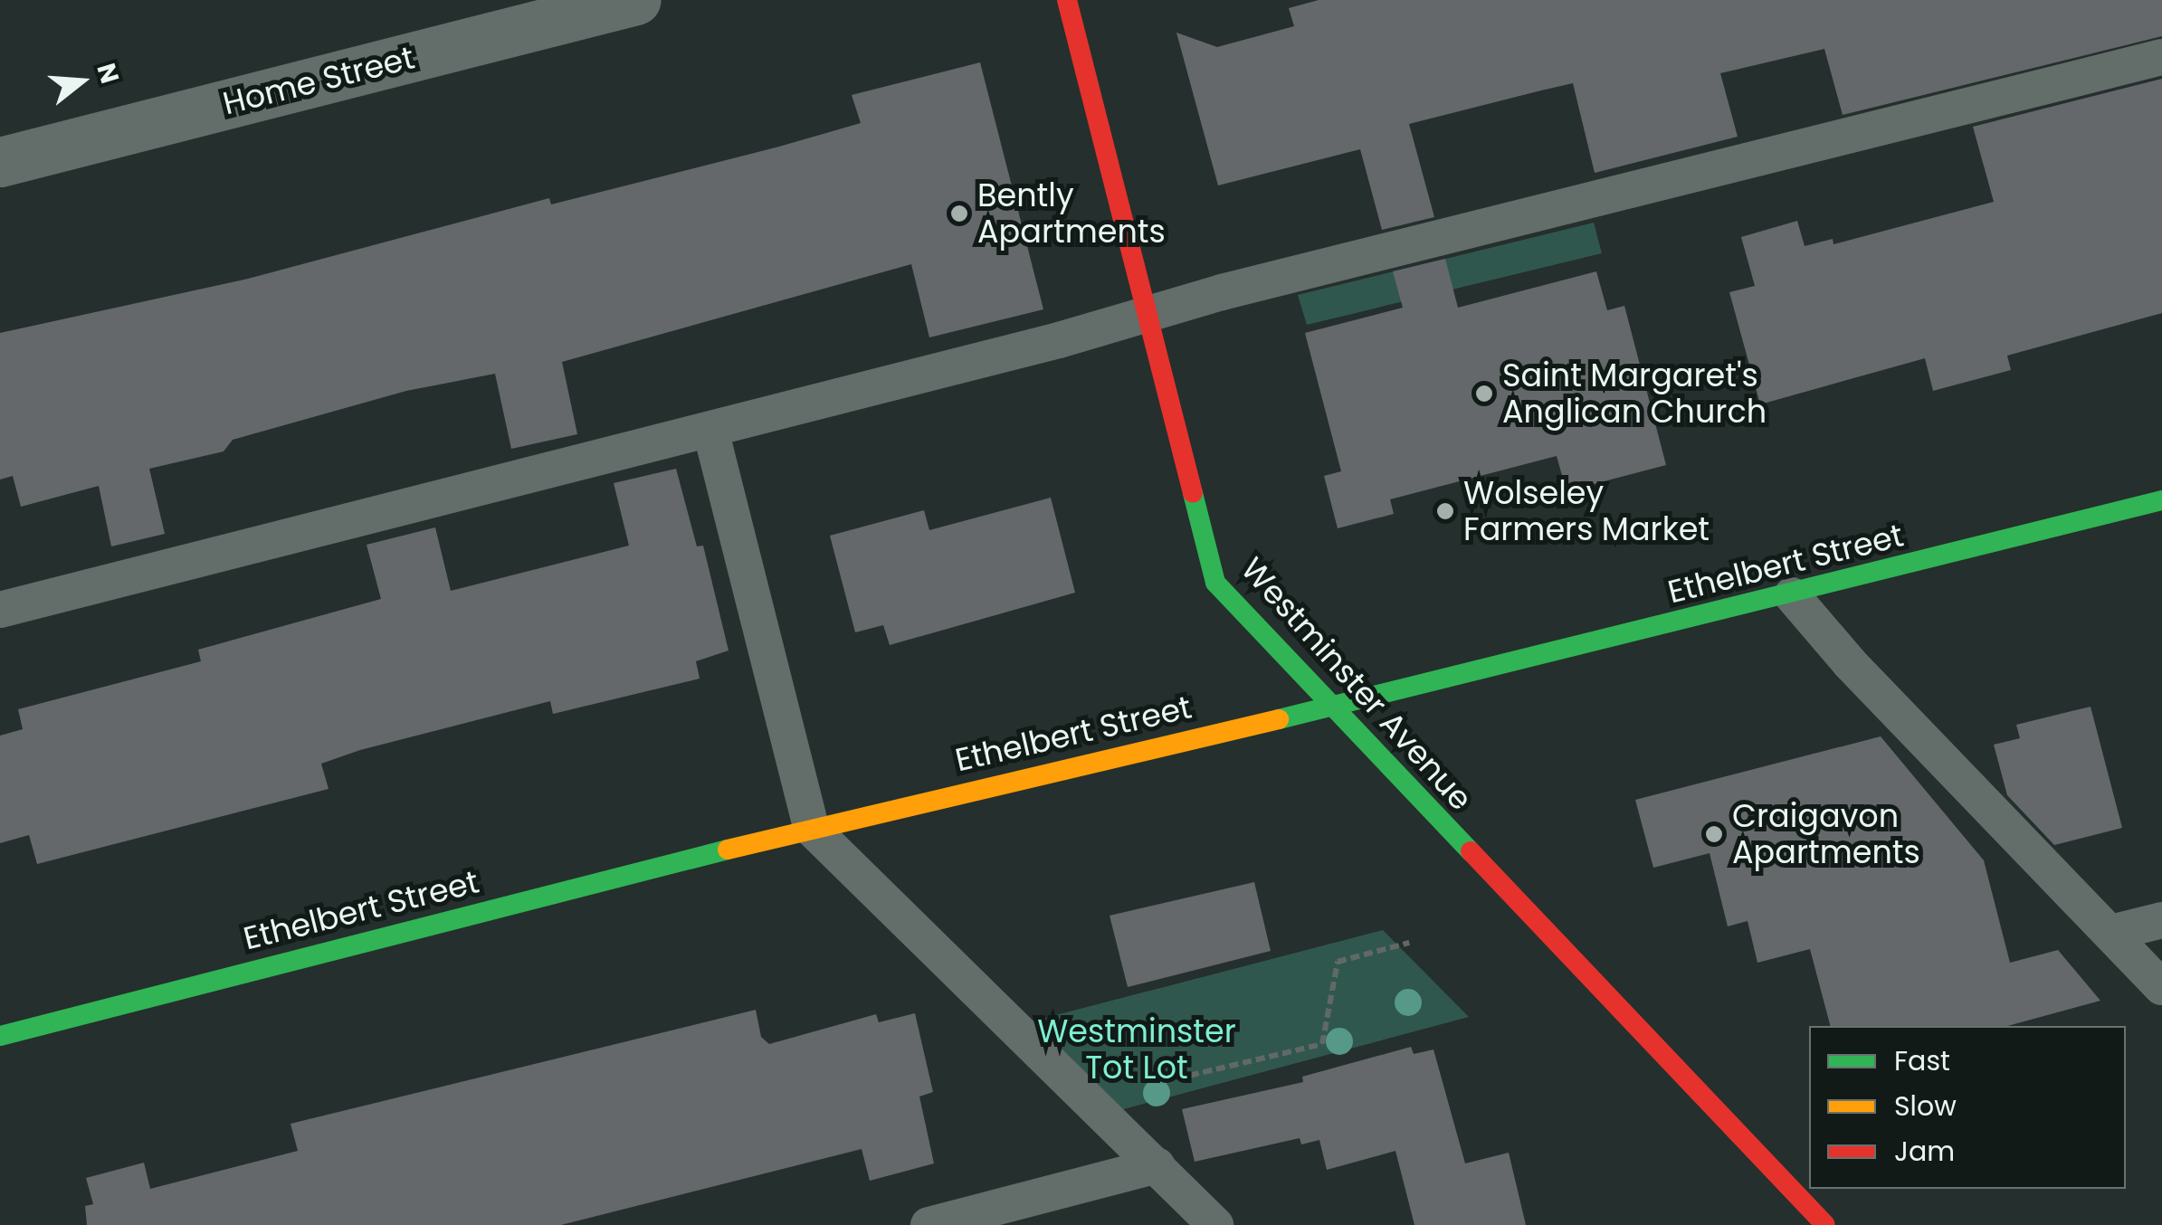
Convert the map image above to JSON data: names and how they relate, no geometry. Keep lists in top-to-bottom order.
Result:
{
  "streets": {
    "street": ["Home Street", "Ethelbert Street", "Westminster Avenue"]
  },
  "crossings": [
    ["Ethelbert Street", "Westminster Avenue"]
  ],
  "parks": ["Westminster Tot Lot"],
  "places": [
    "Bently Apartments",
    "Saint Margaret's Anglican Church",
    "Wolseley Farmers Market",
    "Craigavon Apartments"
  ],
  "legend": ["Fast", "Slow", "Jam"],
  "north": "right"
}
